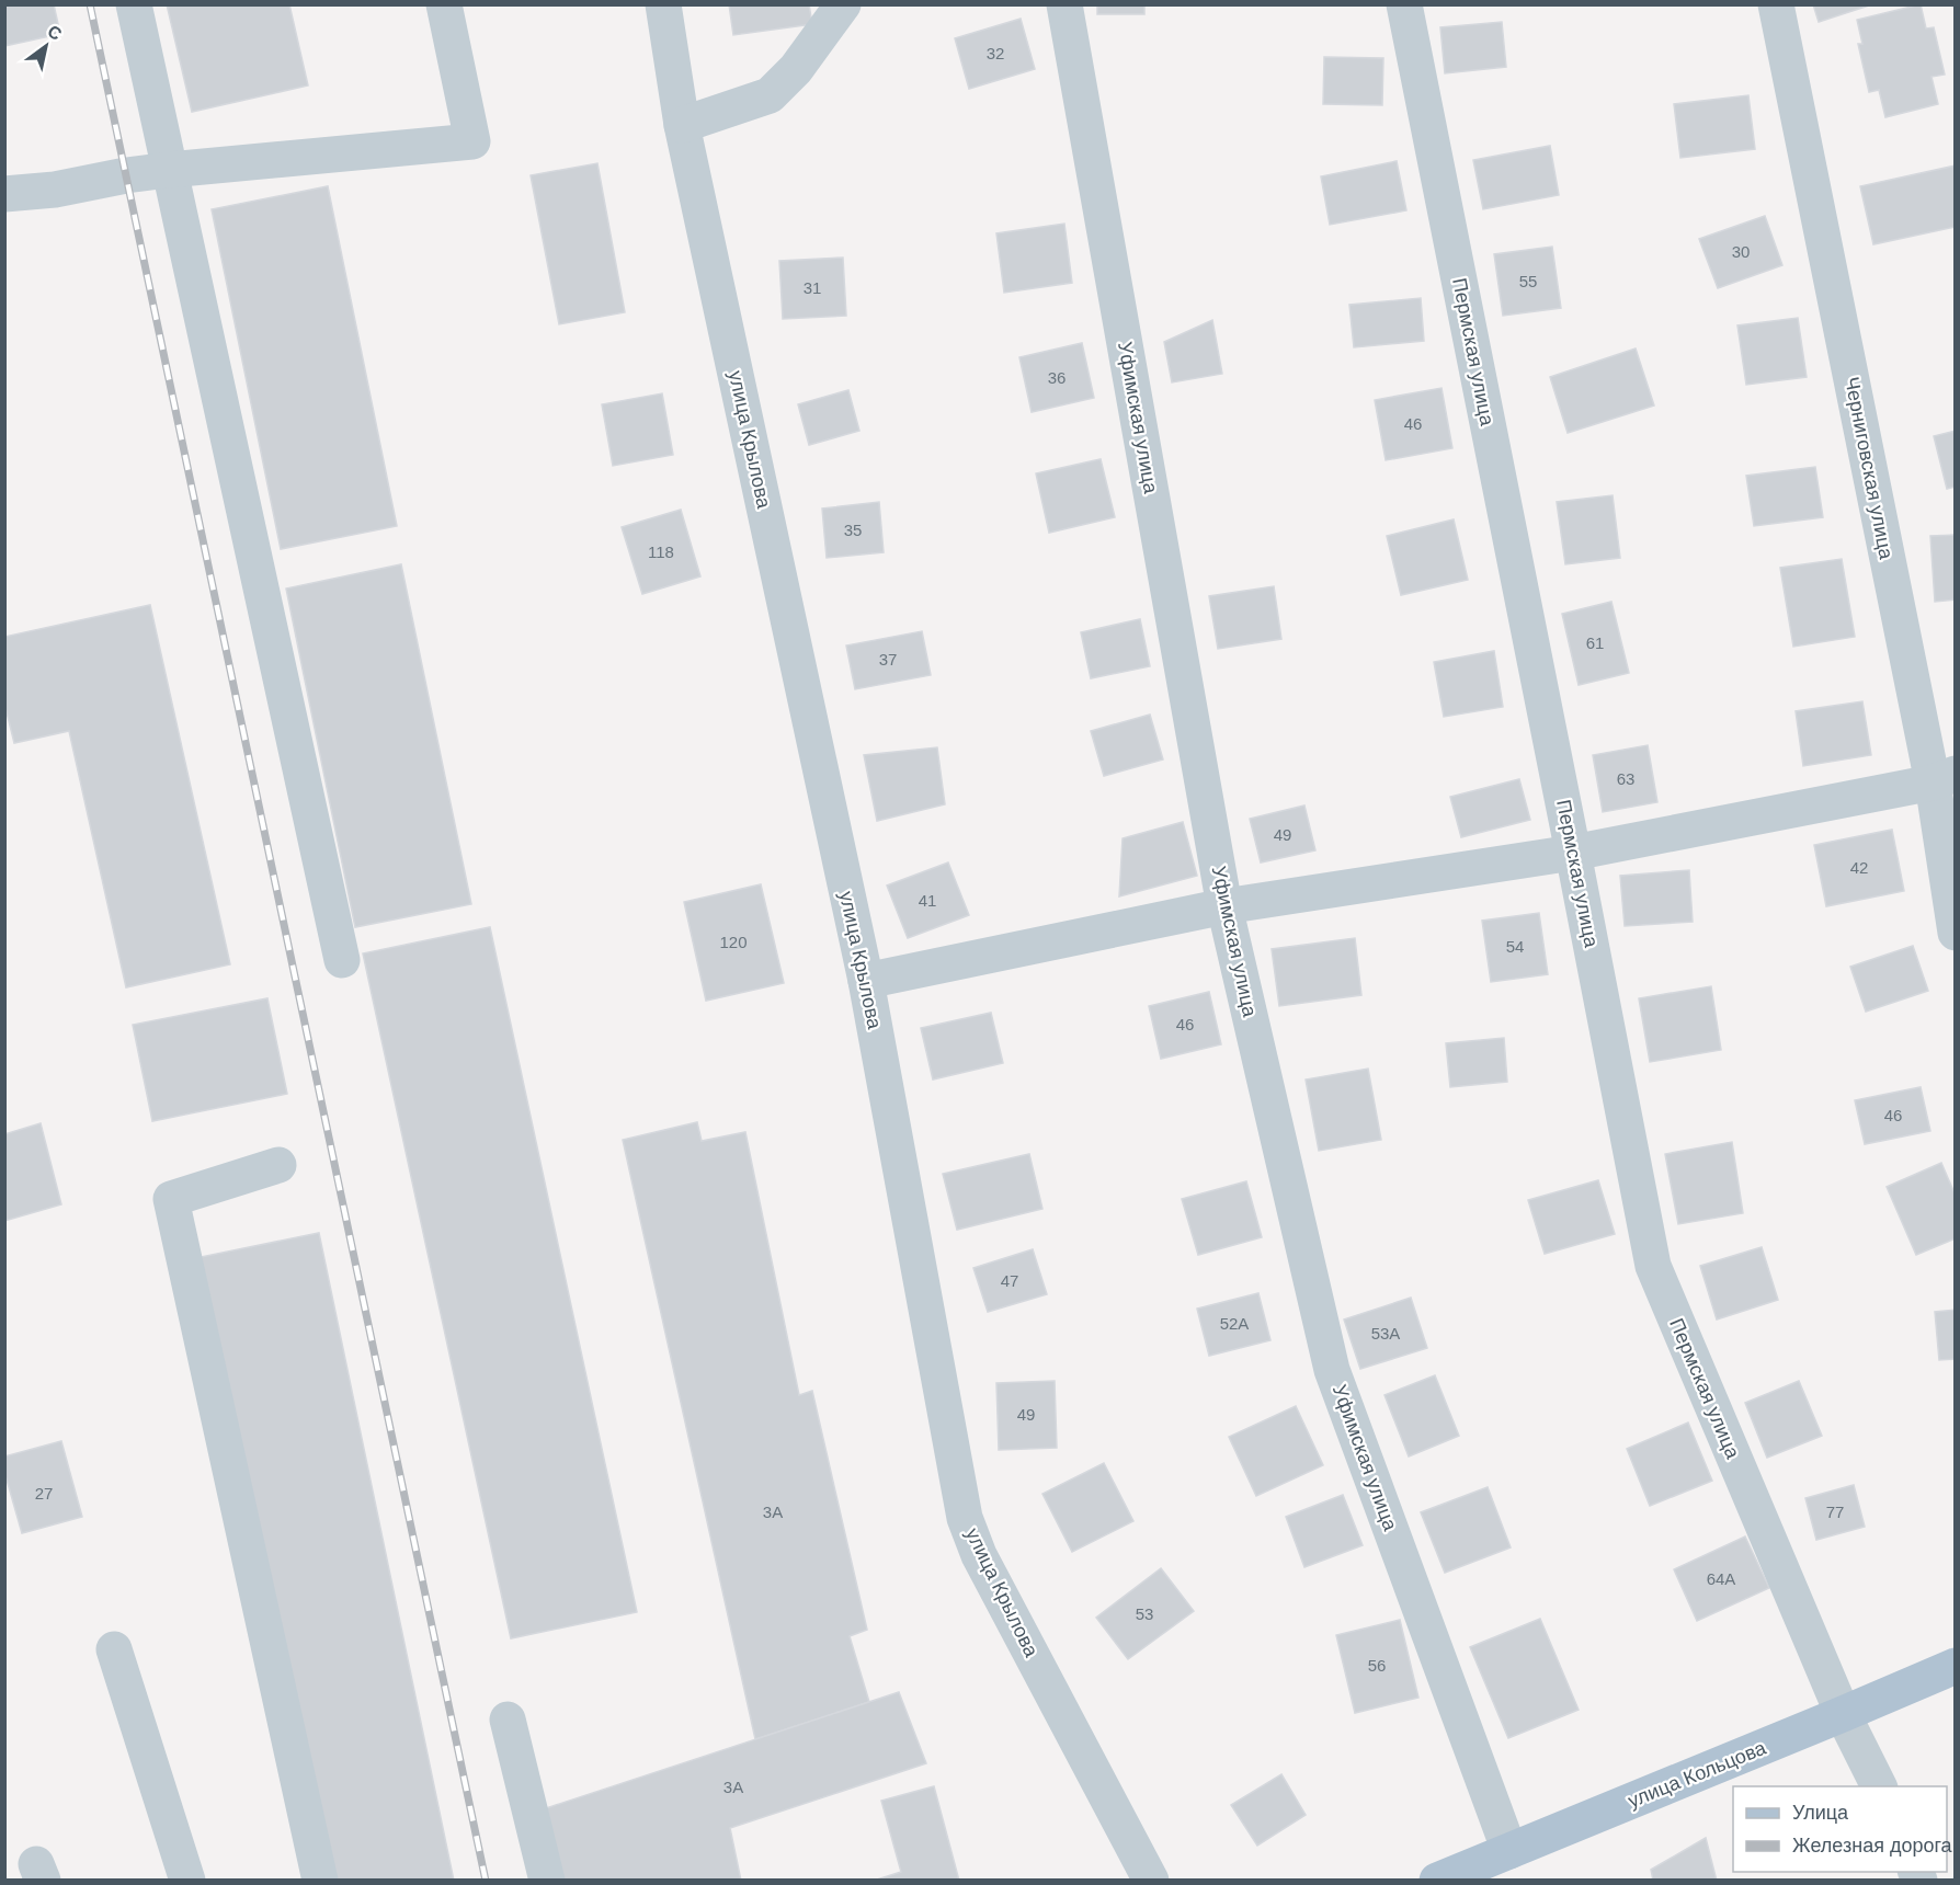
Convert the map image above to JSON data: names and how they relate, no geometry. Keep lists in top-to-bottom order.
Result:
{
  "streets": {
    "main road": ["улица Кольцова"],
    "street": [
      "Пермская улица",
      "Уфимская улица",
      "улица Крылова",
      "Черниговская улица"
    ]
  },
  "crossings": [
    ["Пермская улица", "улица Кольцова"],
    ["Уфимская улица", "улица Кольцова"]
  ],
  "house_numbers": [
    "32",
    "30",
    "55",
    "31",
    "36",
    "46",
    "35",
    "118",
    "61",
    "37",
    "63",
    "49",
    "42",
    "41",
    "120",
    "54",
    "46",
    "46",
    "47",
    "52А",
    "53А",
    "49",
    "27",
    "3А",
    "77",
    "64А",
    "53",
    "56",
    "3А"
  ],
  "legend": ["Улица", "Железная дорога"],
  "north": "top right"
}
